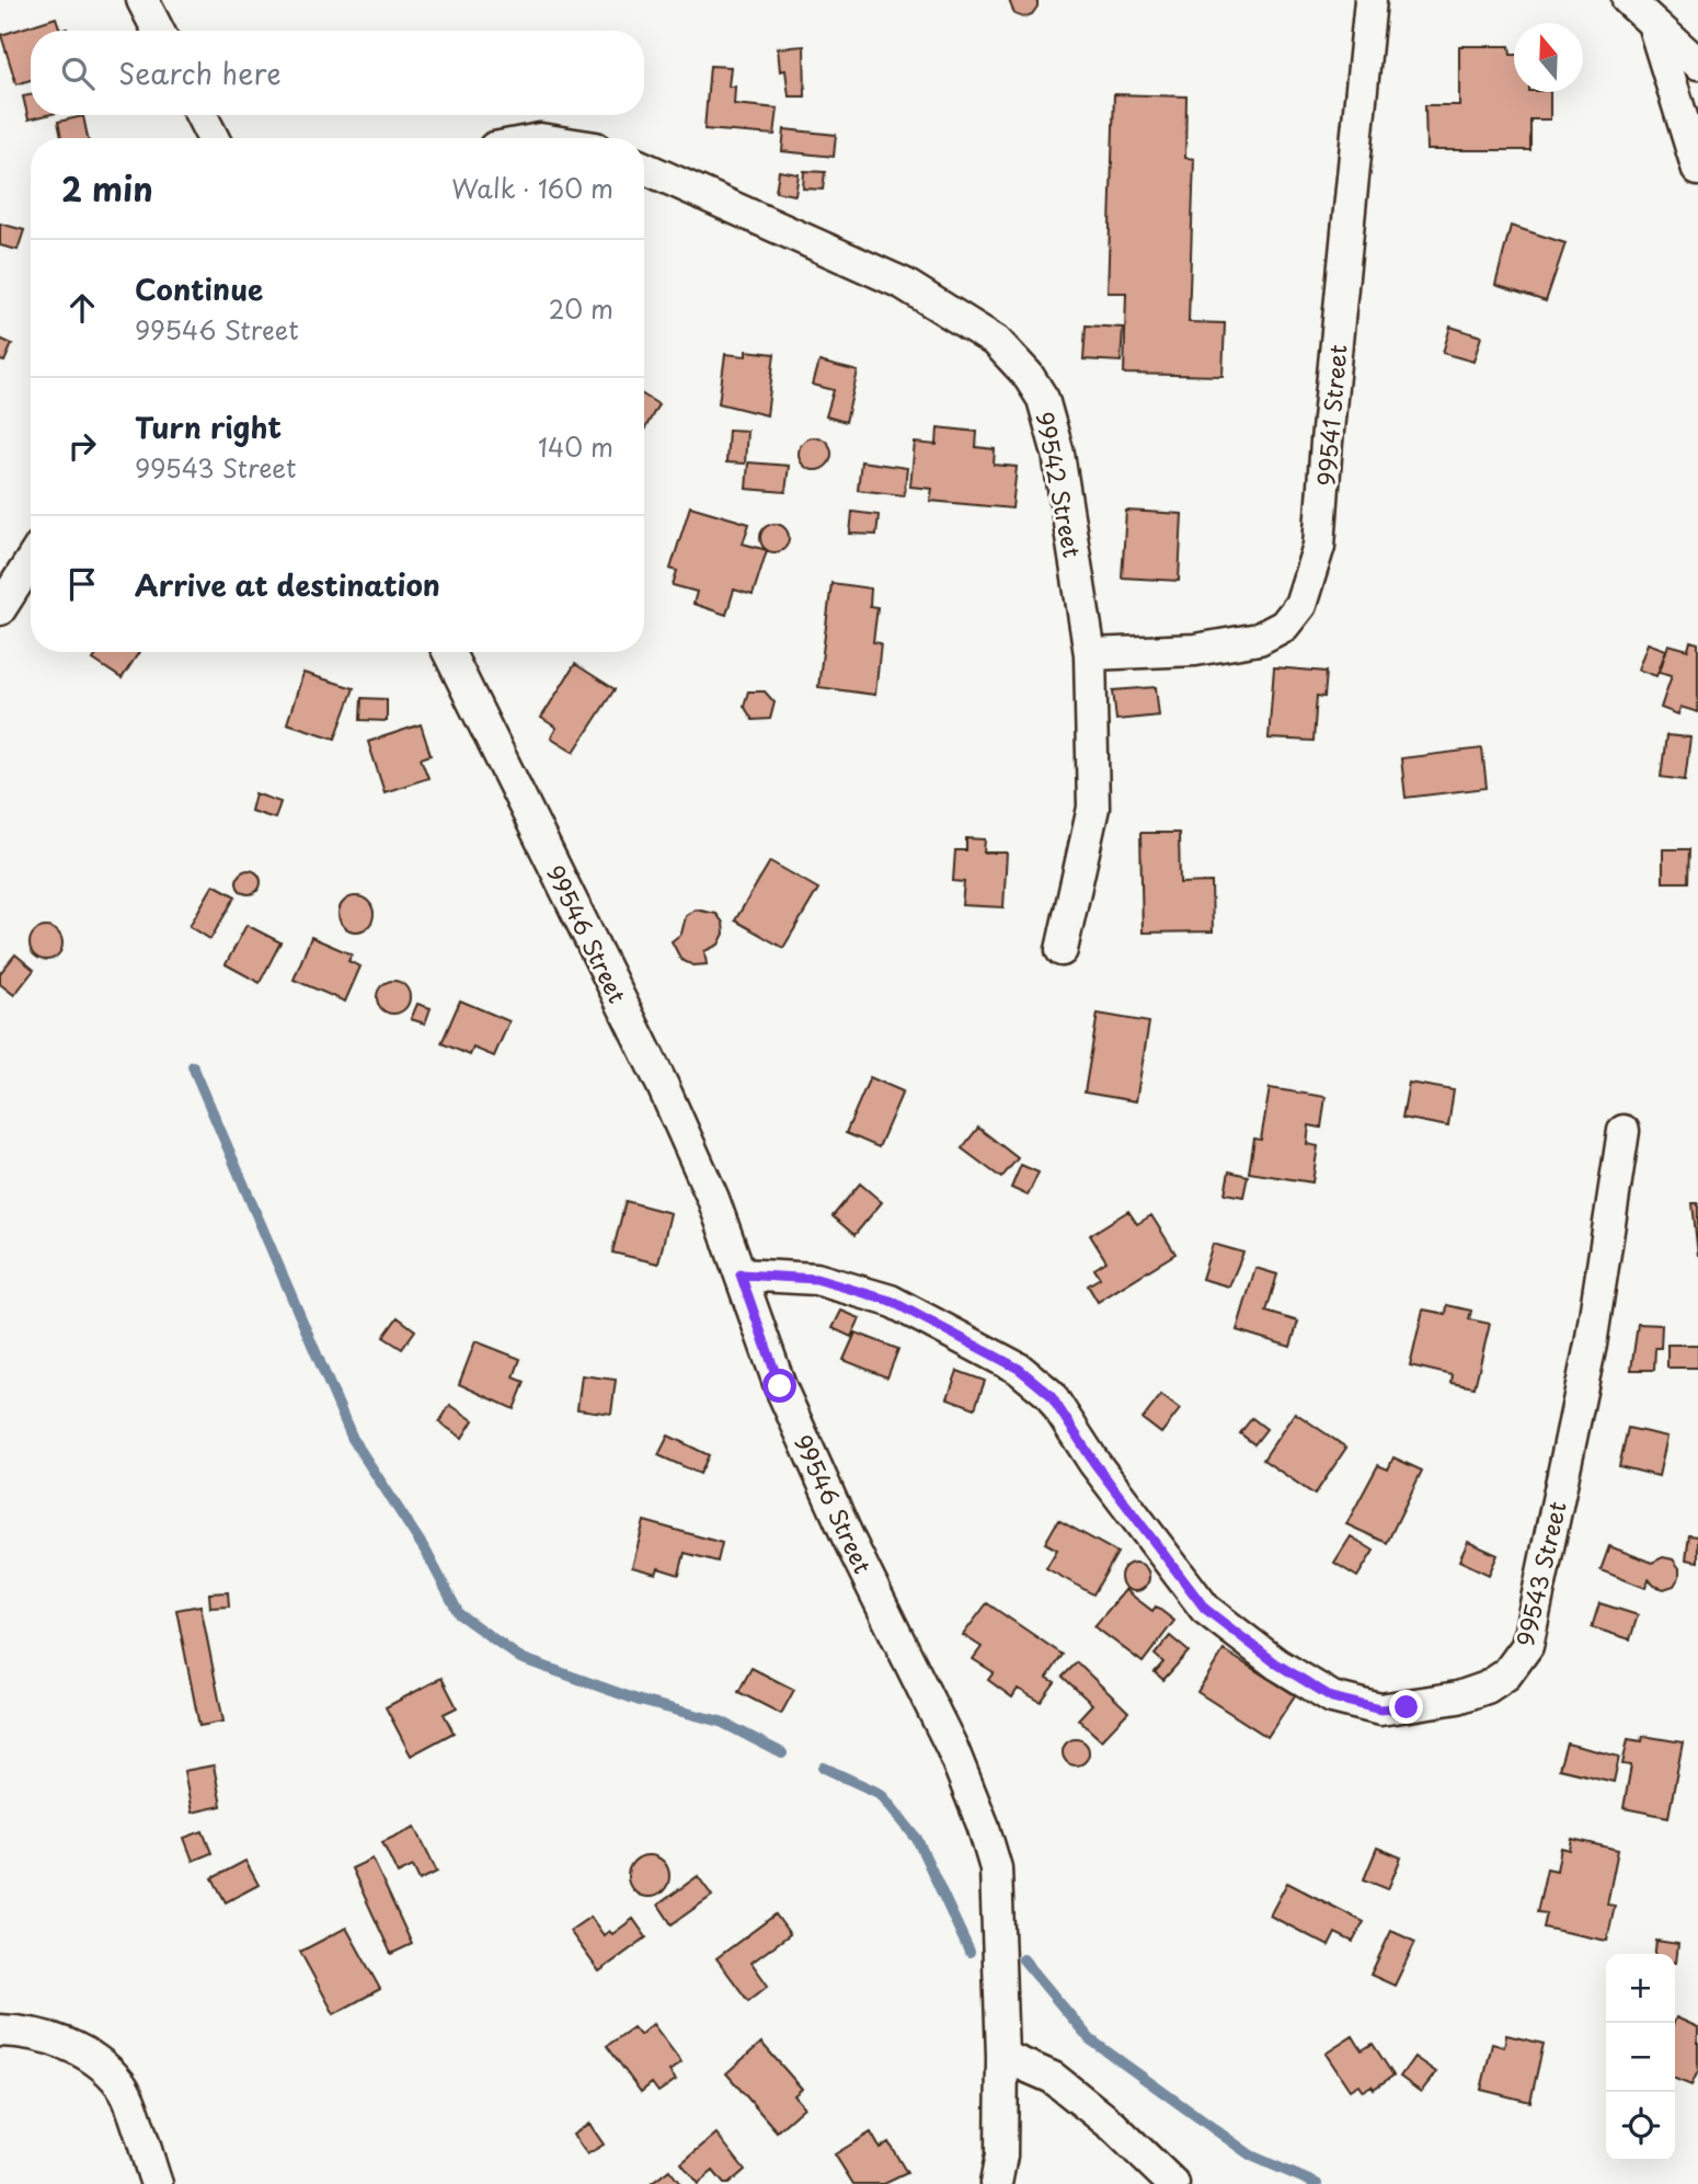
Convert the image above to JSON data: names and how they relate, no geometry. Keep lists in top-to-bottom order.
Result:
{
  "streets": {
    "street": [
      "99541 Street",
      "99542 Street",
      "99546 Street",
      "99543 Street"
    ]
  },
  "crossings": [
    ["99541 Street", "99542 Street"],
    ["99546 Street", "99543 Street"]
  ],
  "north": "top",
  "page": {
    "search": "Search here",
    "heading": ["2 min", "Walk · 160 m"],
    "list": [
      ["Continue", "99546 Street", "20 m"],
      ["Turn right", "99543 Street", "140 m"],
      "Arrive at destination"
    ],
    "map_buttons": ["+", "−"]
  }
}
